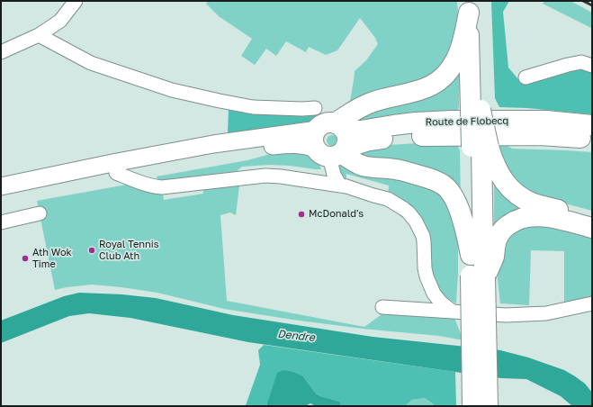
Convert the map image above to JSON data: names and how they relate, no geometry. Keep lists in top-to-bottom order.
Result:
{
  "streets": {
    "highway": ["Route de Flobecq"]
  },
  "water": ["Dendre"],
  "places": ["McDonald's", "Royal Tennis Club Ath", "Ath Wok Time"]
}
